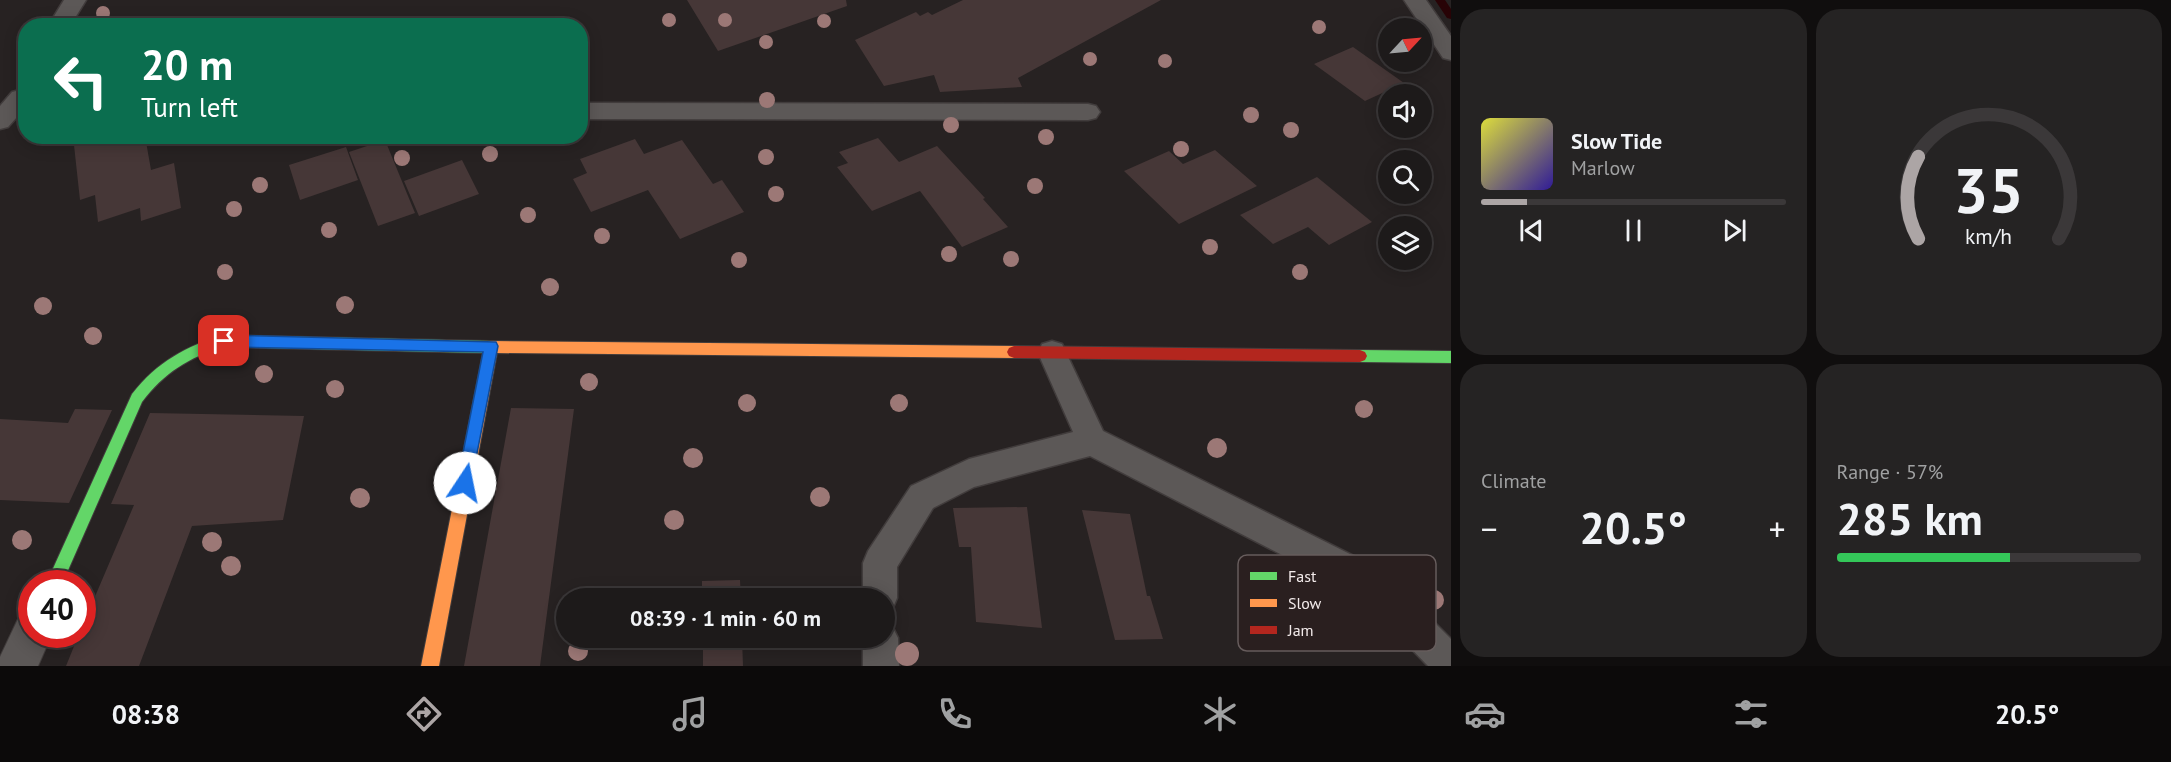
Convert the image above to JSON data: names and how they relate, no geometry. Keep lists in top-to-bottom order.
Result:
{
  "legend": ["Fast", "Slow", "Jam"],
  "north": "top right",
  "page": {
    "turn": ["20 m", "Turn left"],
    "song": ["Slow Tide", "Marlow"],
    "tile": [
      "Climate",
      ["Range · 57%", "285 km"]
    ],
    "heat": ["−", "20.5°", "+"],
    "limit": "40",
    "trip": "08:39 · 1 min · 60 m",
    "tabs": ["08:38", "20.5°"],
    "gauge": ["35", "km/h"]
  }
}
